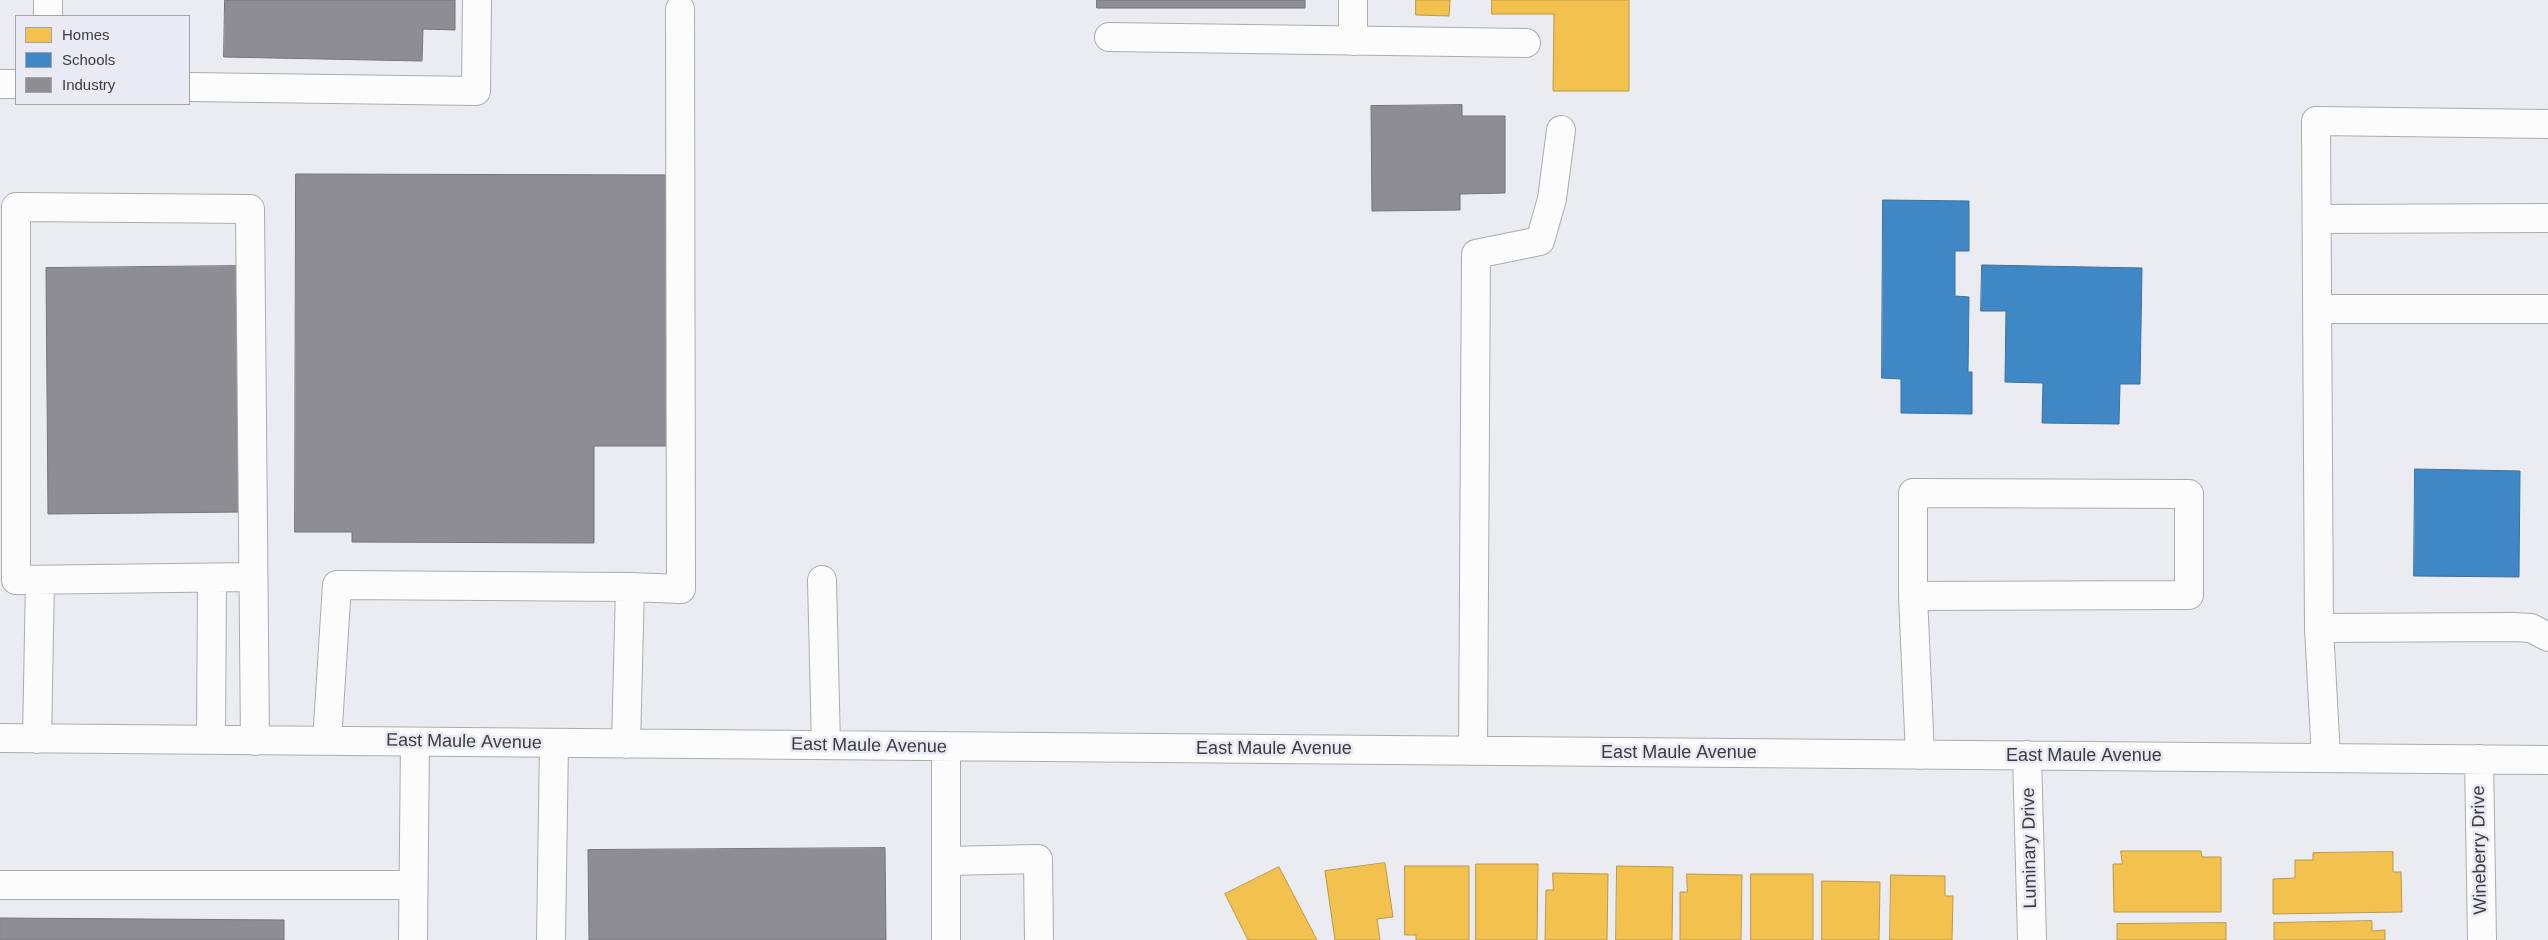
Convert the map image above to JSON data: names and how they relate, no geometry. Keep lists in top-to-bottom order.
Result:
{
  "streets": {
    "street": ["East Maule Avenue", "Luminary Drive", "Wineberry Drive"]
  },
  "crossings": [
    ["East Maule Avenue", "Luminary Drive"],
    ["East Maule Avenue", "Wineberry Drive"]
  ],
  "legend": ["Homes", "Schools", "Industry"]
}
